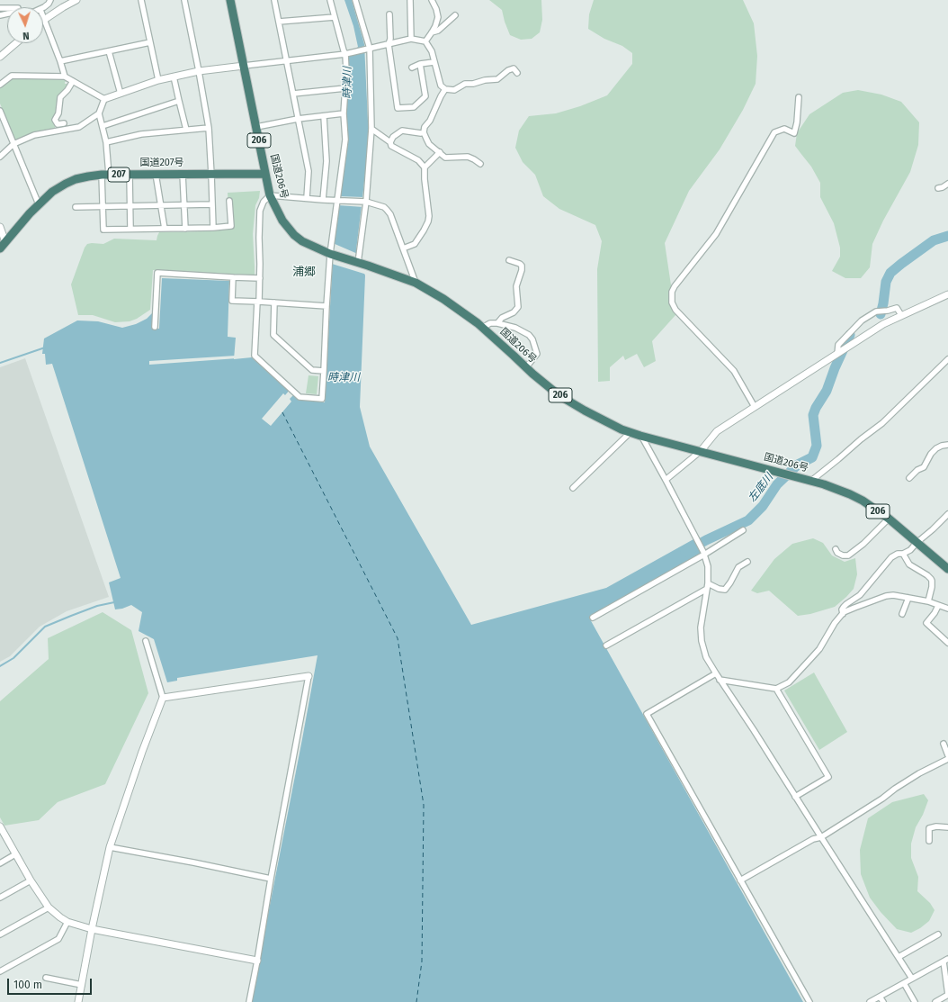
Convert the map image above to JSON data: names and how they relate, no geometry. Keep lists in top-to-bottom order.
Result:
{
  "streets": {
    "highway": [
      "206",
      "国道207号",
      "207",
      "国道206号"
    ]
  },
  "crossings": [
    ["国道207号", "国道206号"]
  ],
  "districts": ["浦郷"],
  "water": ["時津川", "左底川"],
  "scale_bar": "100 m",
  "north": "bottom"
}
